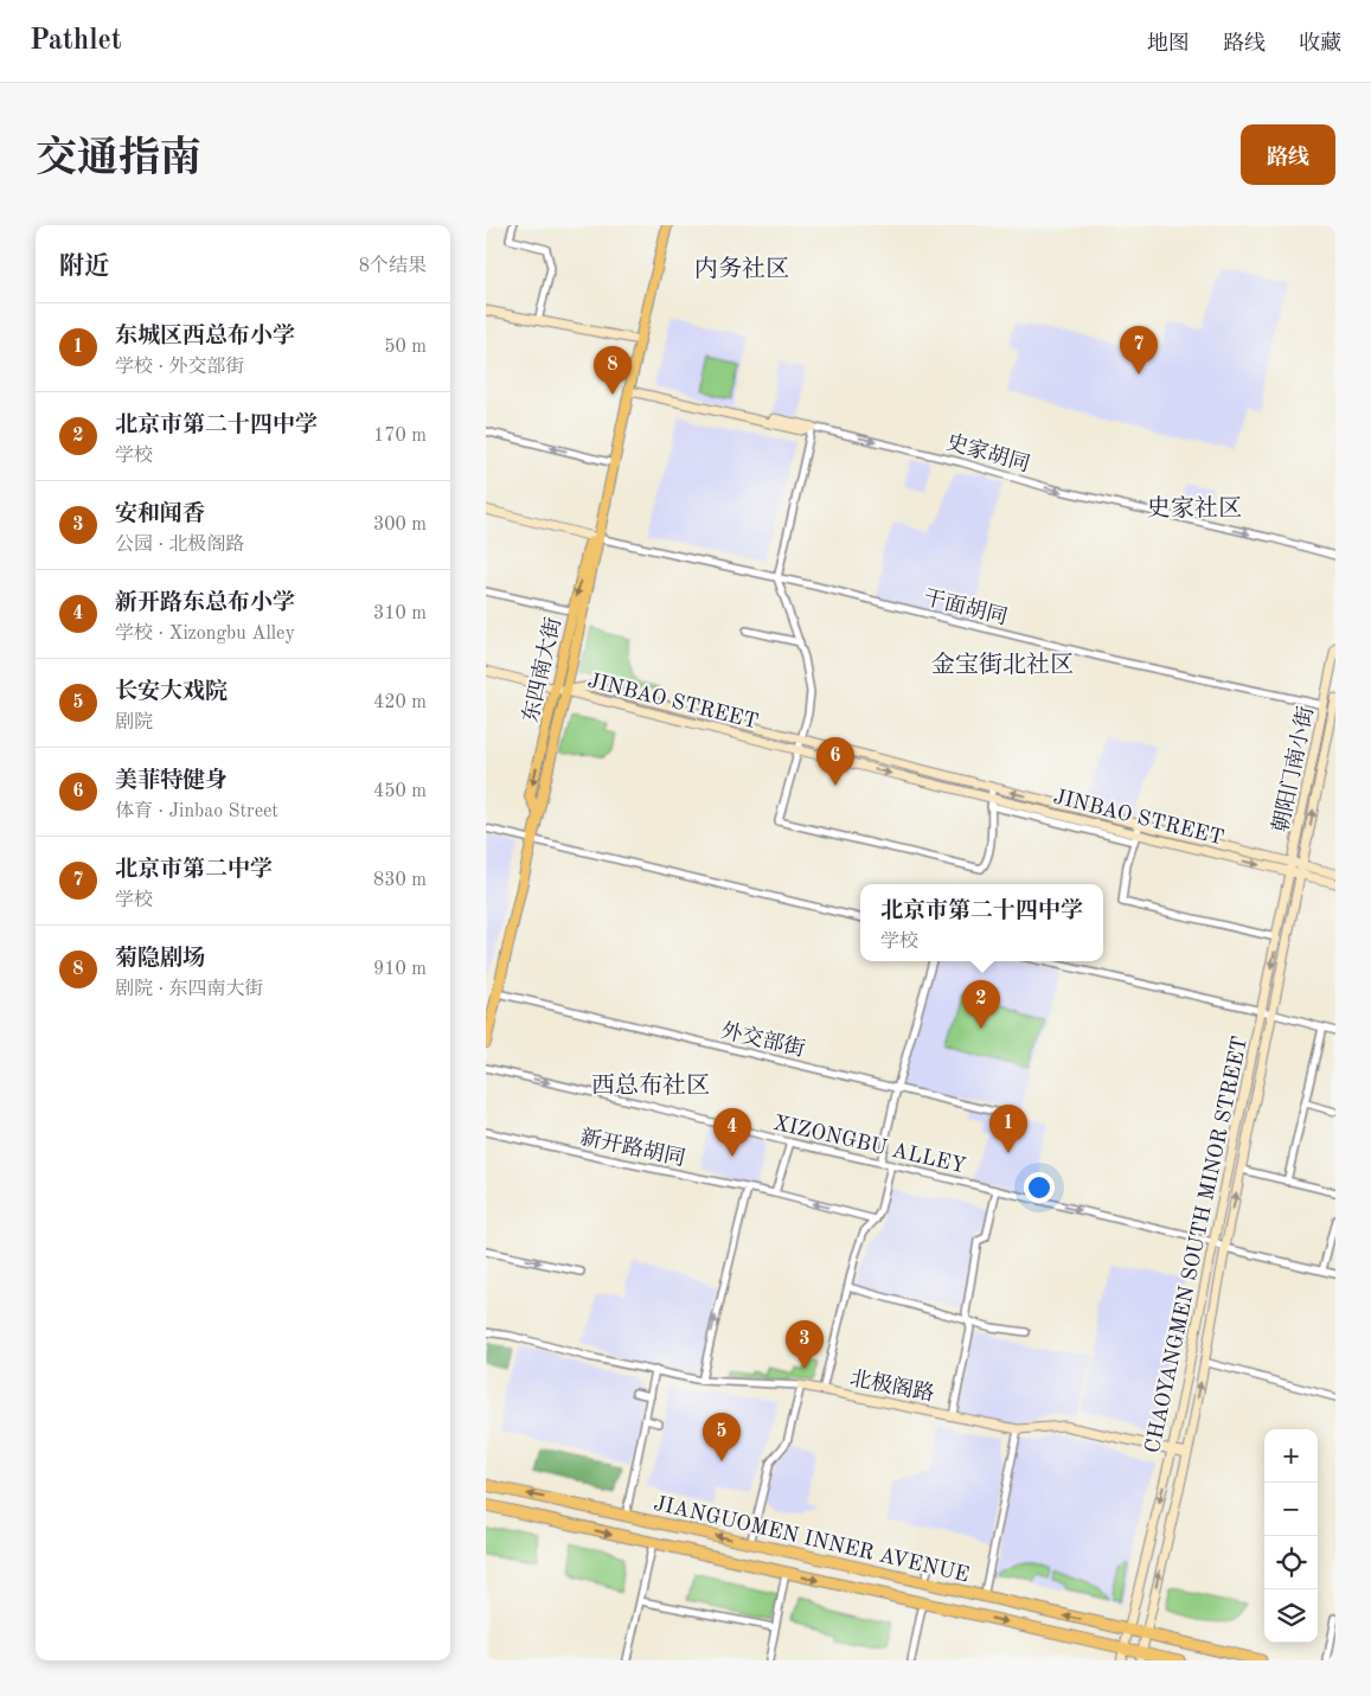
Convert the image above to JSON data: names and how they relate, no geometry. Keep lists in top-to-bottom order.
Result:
{
  "streets": {
    "highway": ["JIANGUOMEN INNER AVENUE"],
    "main road": [
      "东四南大街",
      "JINBAO STREET",
      "朝阳门南小街",
      "CHAOYANGMEN SOUTH MINOR STREET",
      "北极阁路"
    ],
    "street": [
      "史家胡同",
      "干面胡同",
      "外交部街",
      "XIZONGBU ALLEY",
      "新开路胡同"
    ]
  },
  "crossings": [
    ["干面胡同", "东四南大街"],
    ["干面胡同", "朝阳门南小街"],
    ["东四南大街", "JINBAO STREET"],
    ["东四南大街", "外交部街"],
    ["JINBAO STREET", "朝阳门南小街"],
    ["JINBAO STREET", "CHAOYANGMEN SOUTH MINOR STREET"],
    ["朝阳门南小街", "CHAOYANGMEN SOUTH MINOR STREET"],
    ["XIZONGBU ALLEY", "CHAOYANGMEN SOUTH MINOR STREET"],
    ["CHAOYANGMEN SOUTH MINOR STREET", "北极阁路"],
    ["CHAOYANGMEN SOUTH MINOR STREET", "JIANGUOMEN INNER AVENUE"]
  ],
  "one_way": ["史家胡同", "XIZONGBU ALLEY"],
  "districts": [
    "内务社区",
    "史家社区",
    "金宝街北社区",
    "西总布社区"
  ],
  "page": {
    "header": "Pathlet",
    "nav": ["地图", "路线", "收藏"],
    "title": "交通指南",
    "buttons": "路线",
    "heading": ["附近", "8个结果"],
    "list": [
      {
        "mark": "1",
        "name": "东城区西总布小学",
        "note": "学校 · 外交部街",
        "value": "50 m"
      },
      {
        "mark": "2",
        "name": "北京市第二十四中学",
        "note": "学校",
        "value": "170 m"
      },
      {
        "mark": "3",
        "name": "安和闻香",
        "note": "公园 · 北极阁路",
        "value": "300 m"
      },
      {
        "mark": "4",
        "name": "新开路东总布小学",
        "note": "学校 · Xizongbu Alley",
        "value": "310 m"
      },
      {
        "mark": "5",
        "name": "长安大戏院",
        "note": "剧院",
        "value": "420 m"
      },
      {
        "mark": "6",
        "name": "美菲特健身",
        "note": "体育 · Jinbao Street",
        "value": "450 m"
      },
      {
        "mark": "7",
        "name": "北京市第二中学",
        "note": "学校",
        "value": "830 m"
      },
      {
        "mark": "8",
        "name": "菊隐剧场",
        "note": "剧院 · 东四南大街",
        "value": "910 m"
      }
    ],
    "pins": [
      "7",
      "8",
      "6",
      "2",
      "1",
      "4",
      "3",
      "5"
    ],
    "popup": ["北京市第二十四中学", "学校"],
    "map_buttons": ["+", "−"]
  }
}
